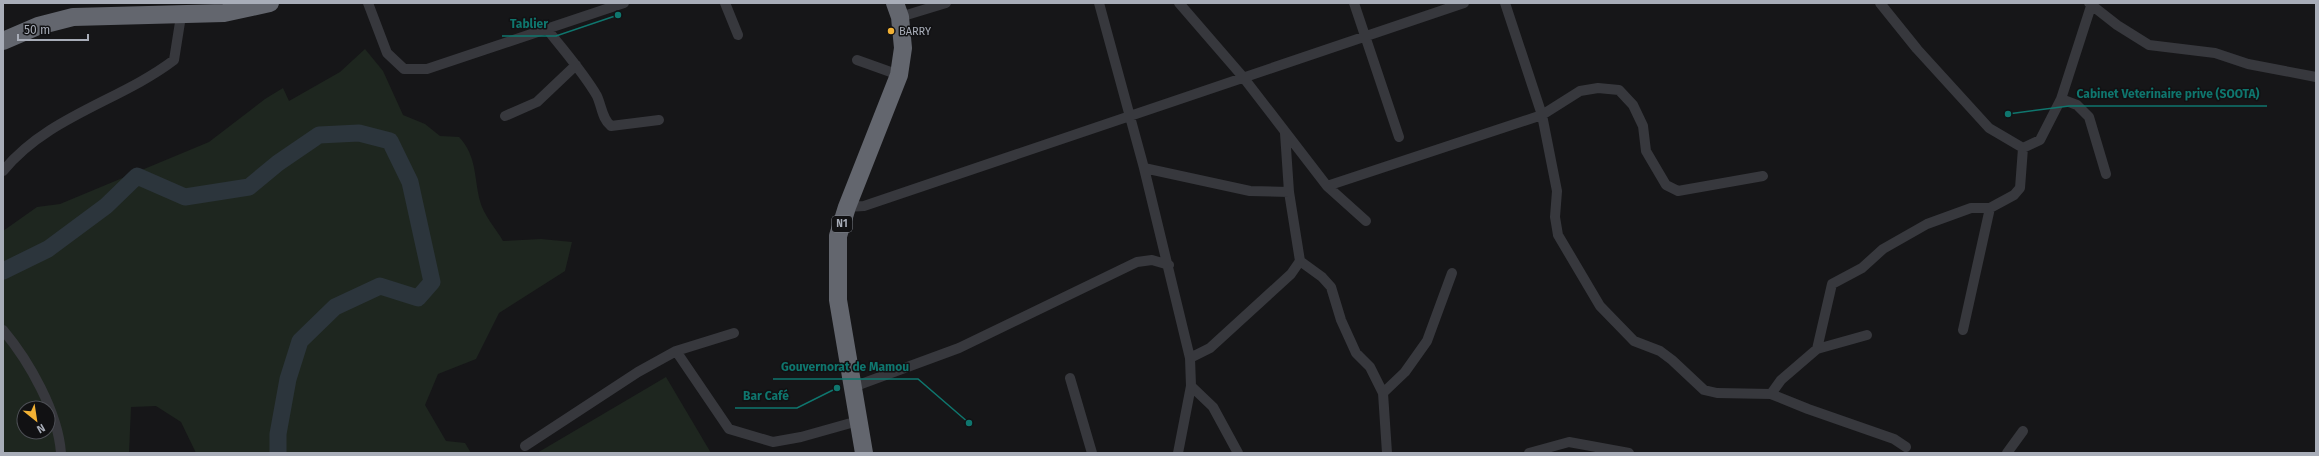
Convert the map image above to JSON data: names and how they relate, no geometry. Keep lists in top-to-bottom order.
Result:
{
  "streets": {
    "highway": ["N1"]
  },
  "places": [
    "Tablier",
    "BARRY",
    "Cabinet Veterinaire prive (SOOTA)",
    "Bar Café",
    "Gouvernorat de Mamou"
  ],
  "scale_bar": "50 m",
  "north": "bottom right"
}
